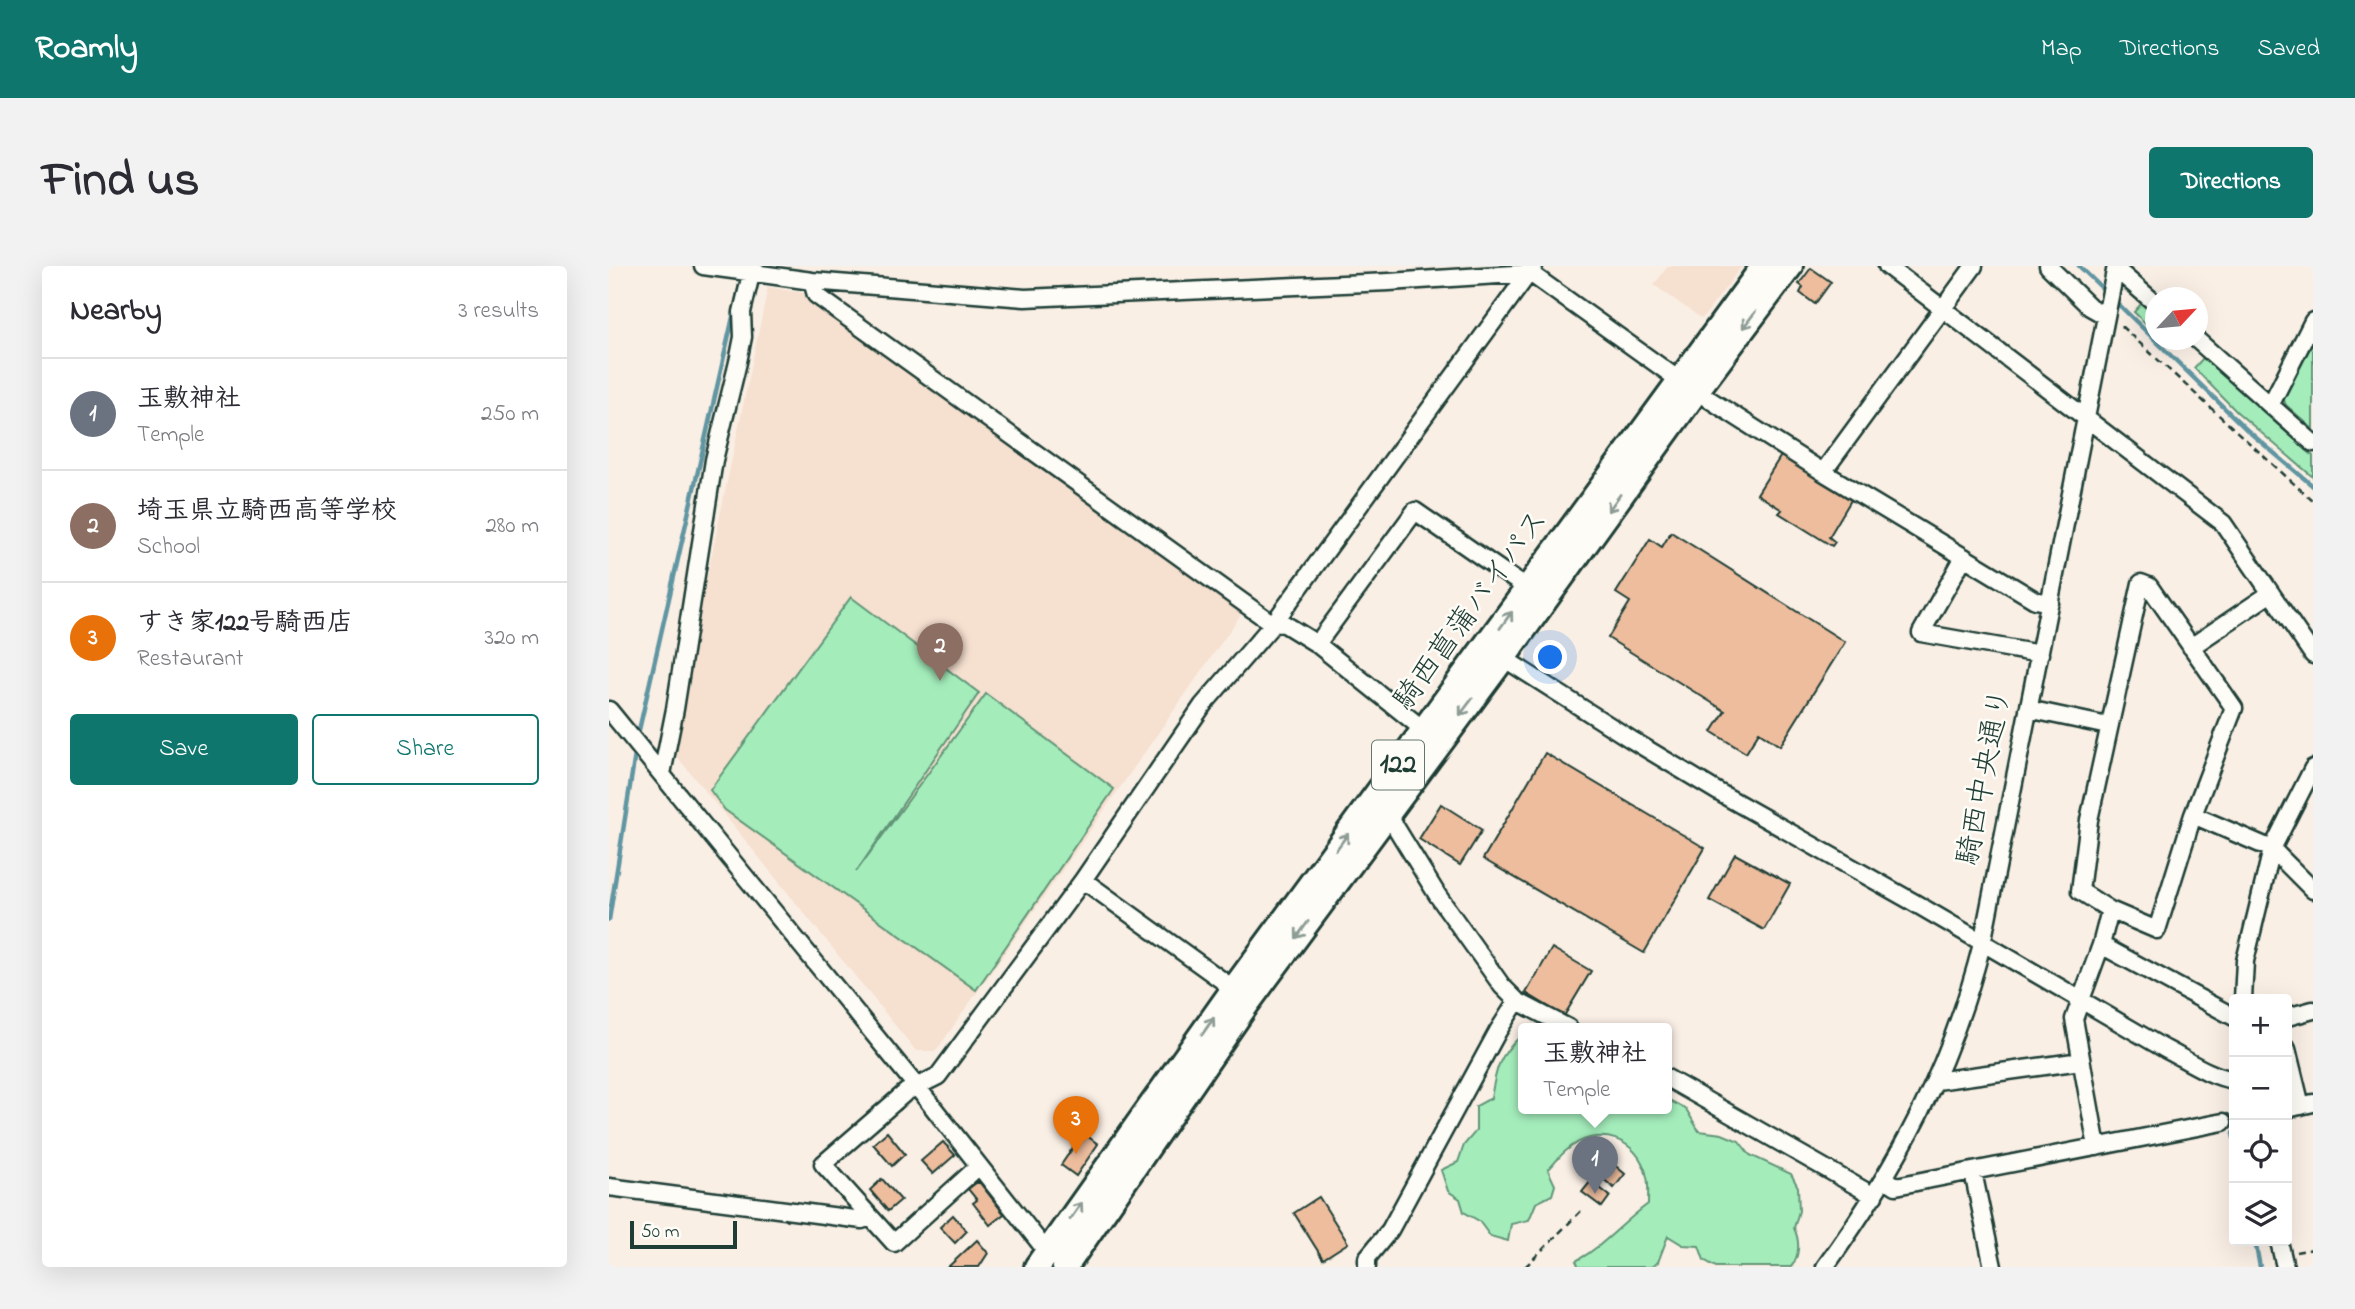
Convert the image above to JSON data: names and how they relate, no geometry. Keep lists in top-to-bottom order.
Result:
{
  "streets": {
    "highway": ["騎西菖蒲バイパス", "122"],
    "street": ["騎西中央通り"]
  },
  "scale_bar": "50 m",
  "north": "top right",
  "page": {
    "header": "Roamly",
    "nav": ["Map", "Directions", "Saved"],
    "title": "Find us",
    "buttons": [
      "Directions",
      ["Save", "Share"]
    ],
    "heading": ["Nearby", "3 results"],
    "list": [
      {
        "mark": "1",
        "name": "玉敷神社",
        "note": "Temple",
        "value": "250 m"
      },
      {
        "mark": "2",
        "name": "埼玉県立騎西高等学校",
        "note": "School",
        "value": "280 m"
      },
      {
        "mark": "3",
        "name": "すき家122号騎西店",
        "note": "Restaurant",
        "value": "320 m"
      }
    ],
    "pins": ["2", "3", "1"],
    "map_buttons": ["+", "−"],
    "popup": ["玉敷神社", "Temple"],
    "scale": "50 m"
  }
}
